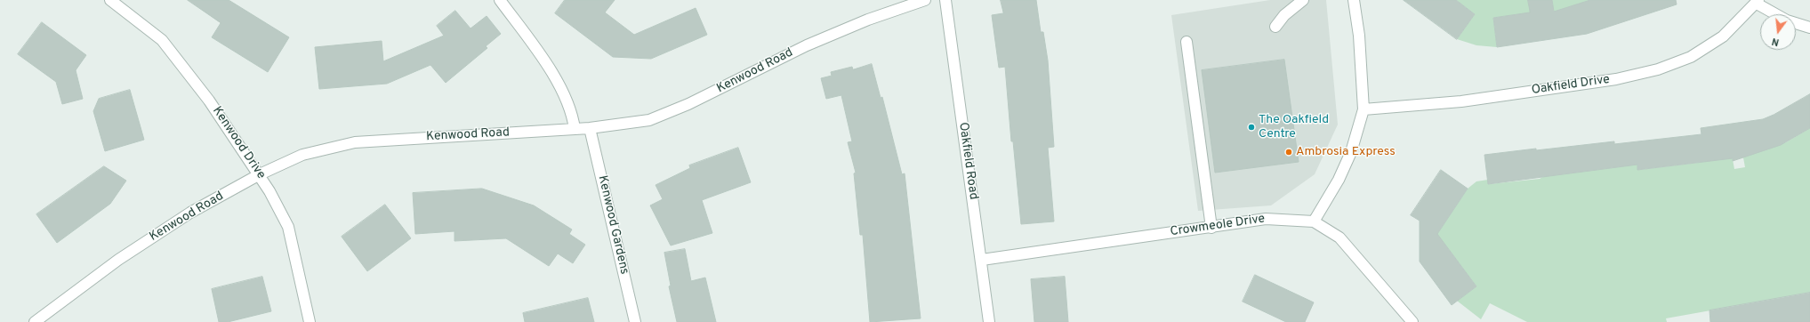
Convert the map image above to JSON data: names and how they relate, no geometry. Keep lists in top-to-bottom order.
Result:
{
  "streets": {
    "street": [
      "Kenwood Road",
      "Oakfield Drive",
      "Kenwood Drive",
      "Oakfield Road",
      "Kenwood Gardens",
      "Crowmeole Drive"
    ]
  },
  "crossings": [
    ["Kenwood Road", "Kenwood Drive"],
    ["Kenwood Road", "Kenwood Gardens"],
    ["Oakfield Road", "Crowmeole Drive"]
  ],
  "places": ["The Oakfield Centre", "Ambrosia Express"],
  "north": "bottom"
}
